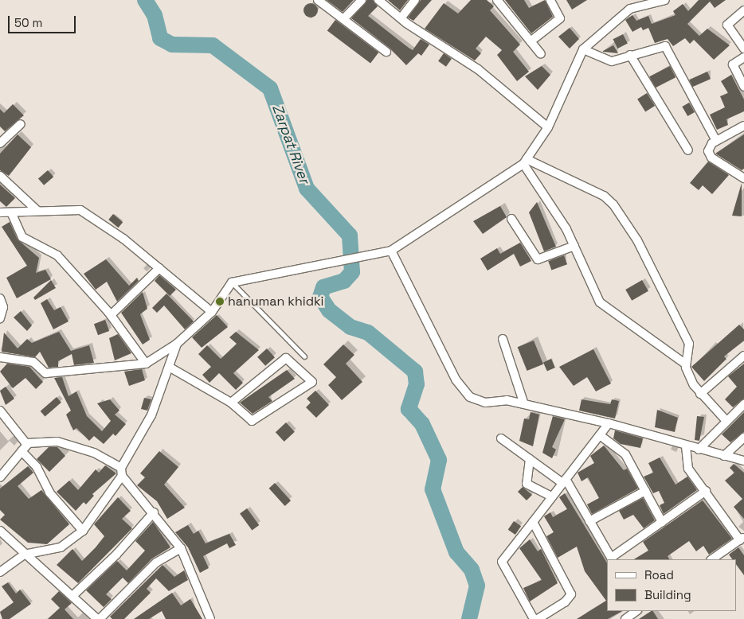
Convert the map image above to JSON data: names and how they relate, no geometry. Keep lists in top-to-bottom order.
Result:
{
  "water": ["Zarpat River"],
  "places": ["hanuman khidki"],
  "legend": ["Road", "Building"],
  "scale_bar": "50 m"
}
